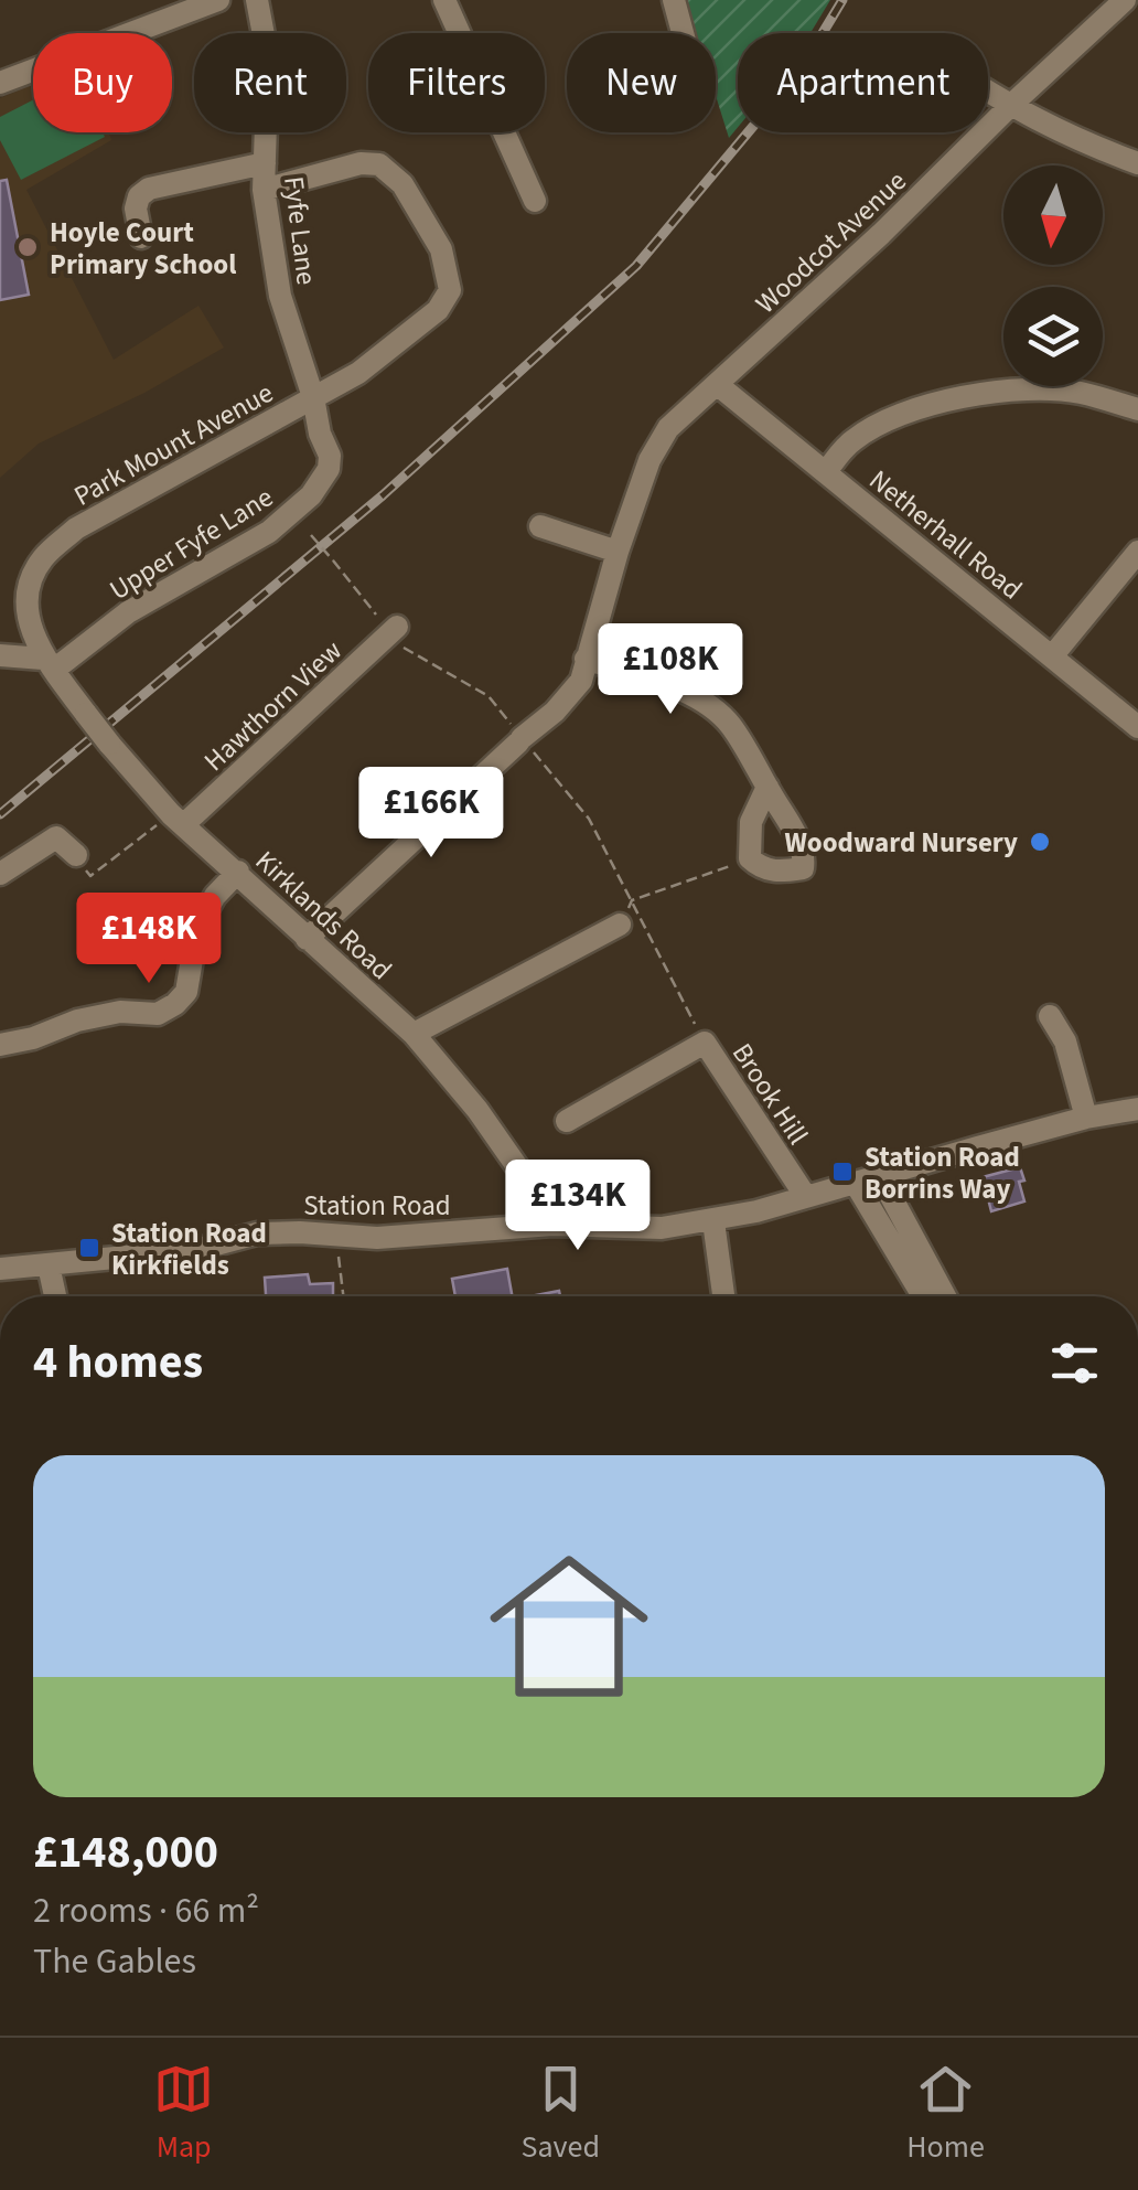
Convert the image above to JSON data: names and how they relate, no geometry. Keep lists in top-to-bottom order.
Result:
{
  "streets": {
    "street": [
      "Fyfe Lane",
      "Woodcot Avenue",
      "Park Mount Avenue",
      "Netherhall Road",
      "Upper Fyfe Lane",
      "Hawthorn View",
      "Kirklands Road",
      "Brook Hill",
      "Station Road"
    ]
  },
  "crossings": [
    ["Fyfe Lane", "Park Mount Avenue"],
    ["Fyfe Lane", "Upper Fyfe Lane"],
    ["Woodcot Avenue", "Netherhall Road"],
    ["Woodcot Avenue", "Kirklands Road"],
    ["Park Mount Avenue", "Upper Fyfe Lane"],
    ["Park Mount Avenue", "Kirklands Road"],
    ["Upper Fyfe Lane", "Kirklands Road"],
    ["Hawthorn View", "Kirklands Road"],
    ["Kirklands Road", "Station Road"],
    ["Brook Hill", "Station Road"]
  ],
  "places": {
    "other": ["Hoyle Court Primary School", "Woodward Nursery"],
    "transit": ["Station Road Borrins Way", "Station Road Kirkfields"]
  },
  "north": "bottom",
  "page": {
    "chip": [
      "Buy",
      "Rent",
      "Filters",
      "New",
      "Apartment"
    ],
    "price": [
      "£108K",
      "£166K",
      "£148K",
      "£134K"
    ],
    "heading": "4 homes",
    "list": [
      {
        "name": "£148,000",
        "note": "2 rooms · 66 m² · The Gables"
      }
    ],
    "tabs": ["Map", "Saved", "Home"]
  }
}
